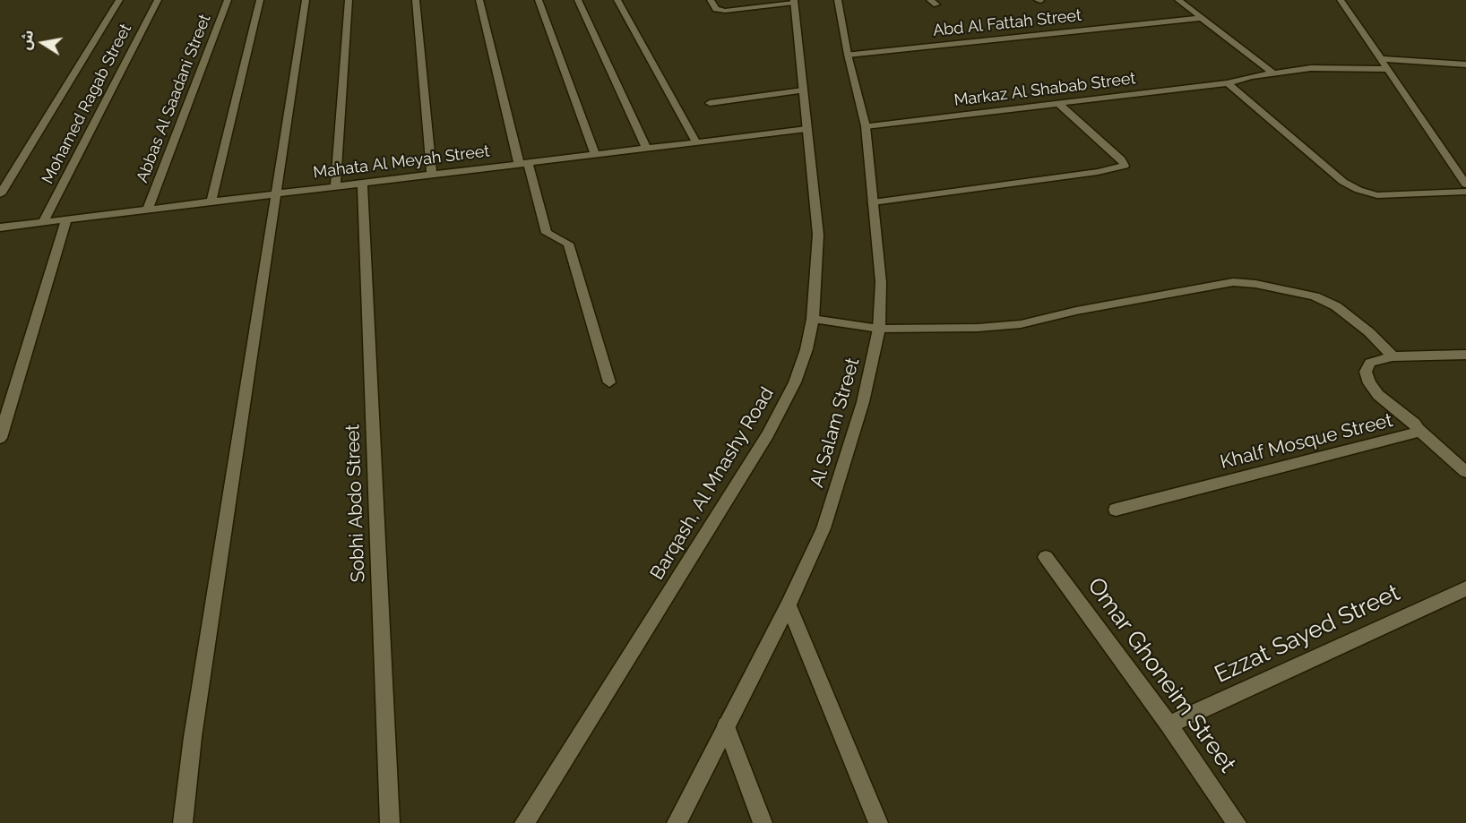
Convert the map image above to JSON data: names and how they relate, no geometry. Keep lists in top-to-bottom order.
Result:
{
  "streets": {
    "street": [
      "Abd Al Fattah Street",
      "Markaz Al Shabab Street",
      "Abbas Al Saadani Street",
      "Mohamed Ragab Street",
      "Mahata Al Meyah Street",
      "Al Salam Street",
      "Khalf Mosque Street",
      "Barqash, Al Mnashy Road",
      "Sobhi Abdo Street",
      "Ezzat Sayed Street",
      "Omar Ghoneim Street"
    ]
  },
  "crossings": [
    ["Abd Al Fattah Street", "Al Salam Street"],
    ["Markaz Al Shabab Street", "Al Salam Street"],
    ["Abbas Al Saadani Street", "Mahata Al Meyah Street"],
    ["Mohamed Ragab Street", "Mahata Al Meyah Street"],
    ["Mahata Al Meyah Street", "Barqash, Al Mnashy Road"],
    ["Mahata Al Meyah Street", "Sobhi Abdo Street"],
    ["Ezzat Sayed Street", "Omar Ghoneim Street"]
  ],
  "north": "left"
}
